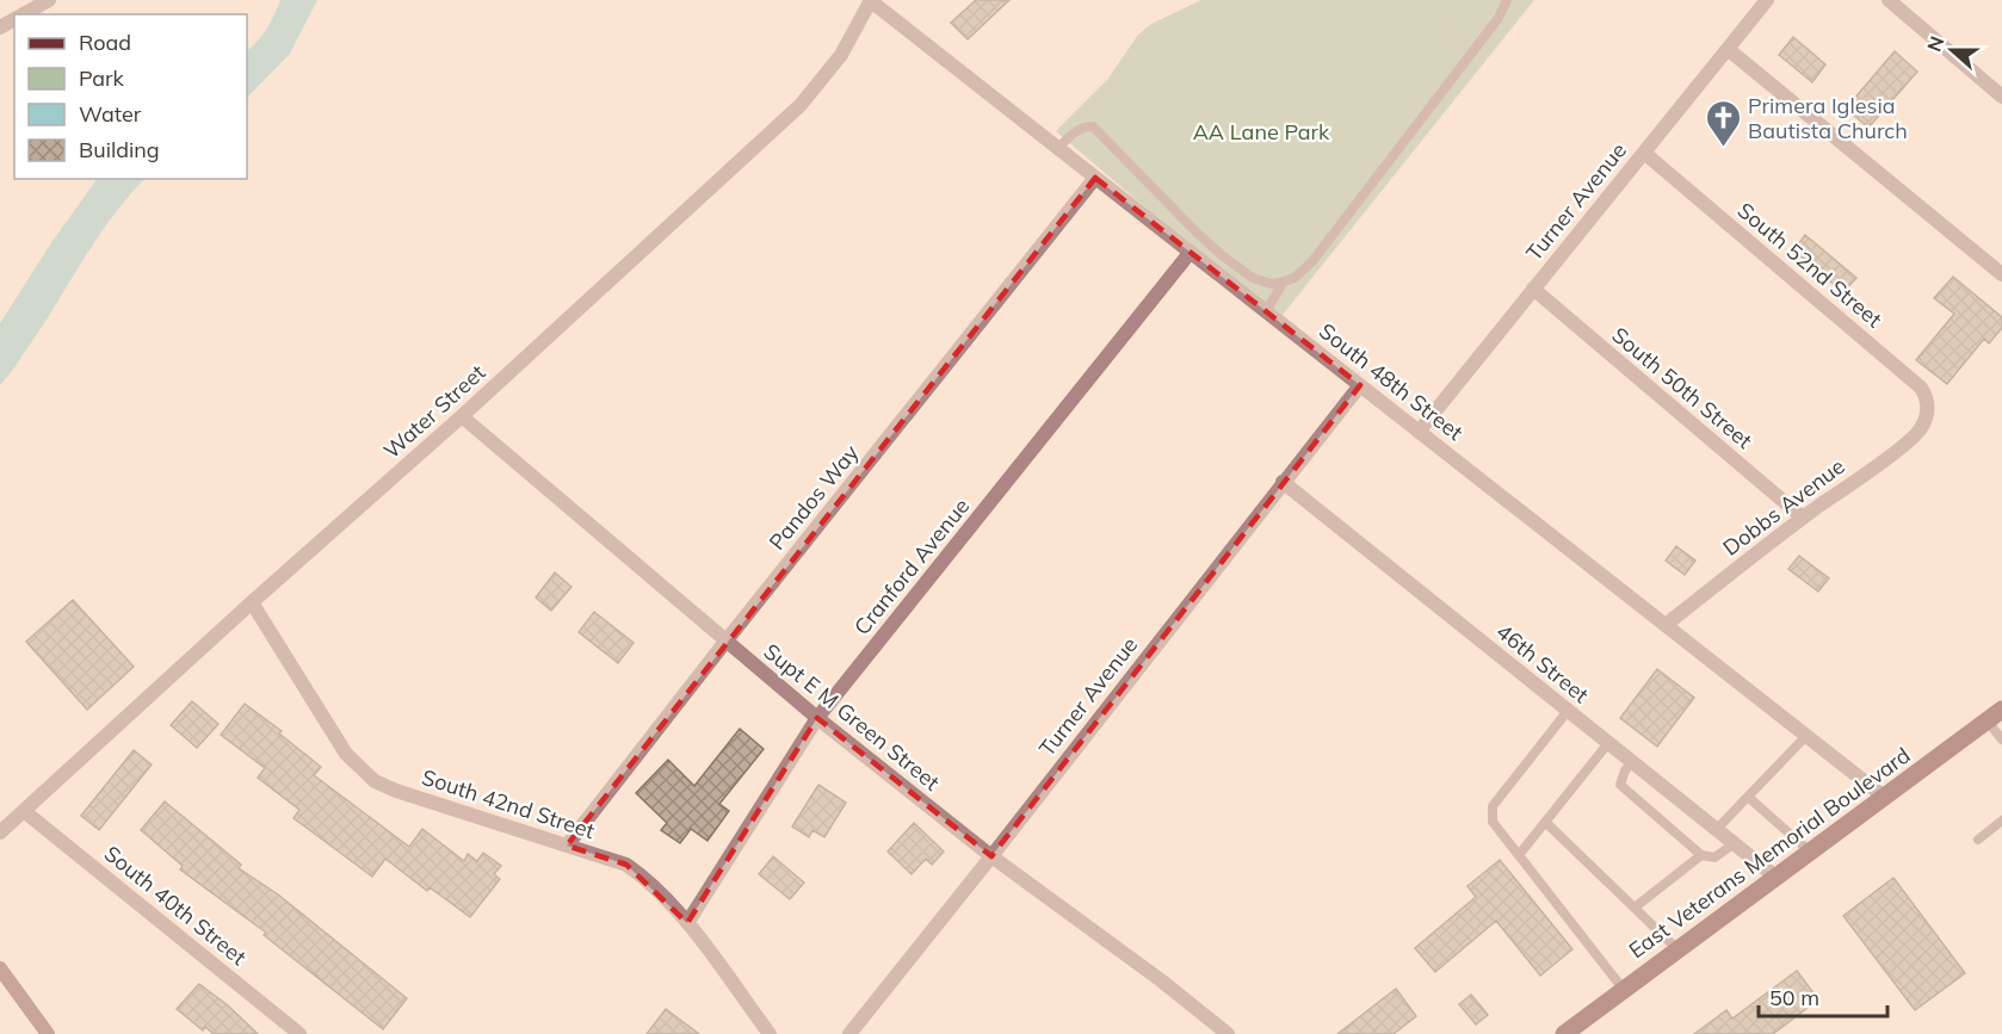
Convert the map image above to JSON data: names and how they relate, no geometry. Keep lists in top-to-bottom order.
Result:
{
  "streets": {
    "main road": ["East Veterans Memorial Boulevard"],
    "street": [
      "Turner Avenue",
      "South 52nd Street",
      "South 48th Street",
      "South 50th Street",
      "Water Street",
      "Pandos Way",
      "Dobbs Avenue",
      "Cranford Avenue",
      "46th Street",
      "Supt E M Green Street",
      "South 42nd Street",
      "South 40th Street"
    ]
  },
  "crossings": [
    ["Turner Avenue", "South 52nd Street"],
    ["Turner Avenue", "South 48th Street"],
    ["Turner Avenue", "South 50th Street"],
    ["Turner Avenue", "46th Street"],
    ["Turner Avenue", "Supt E M Green Street"],
    ["South 52nd Street", "Dobbs Avenue"],
    ["South 48th Street", "Water Street"],
    ["South 48th Street", "Pandos Way"],
    ["South 48th Street", "Dobbs Avenue"],
    ["South 48th Street", "Cranford Avenue"],
    ["South 48th Street", "East Veterans Memorial Boulevard"],
    ["South 50th Street", "Dobbs Avenue"],
    ["Water Street", "Supt E M Green Street"],
    ["Water Street", "South 42nd Street"],
    ["Water Street", "South 40th Street"],
    ["Pandos Way", "Supt E M Green Street"],
    ["Pandos Way", "South 42nd Street"],
    ["Cranford Avenue", "Supt E M Green Street"],
    ["Cranford Avenue", "South 42nd Street"],
    ["46th Street", "East Veterans Memorial Boulevard"]
  ],
  "parks": ["AA Lane Park"],
  "places": {
    "church": ["Primera Iglesia Bautista Church"]
  },
  "legend": [
    "Road",
    "Park",
    "Water",
    "Building"
  ],
  "scale_bar": "50 m",
  "north": "left"
}
